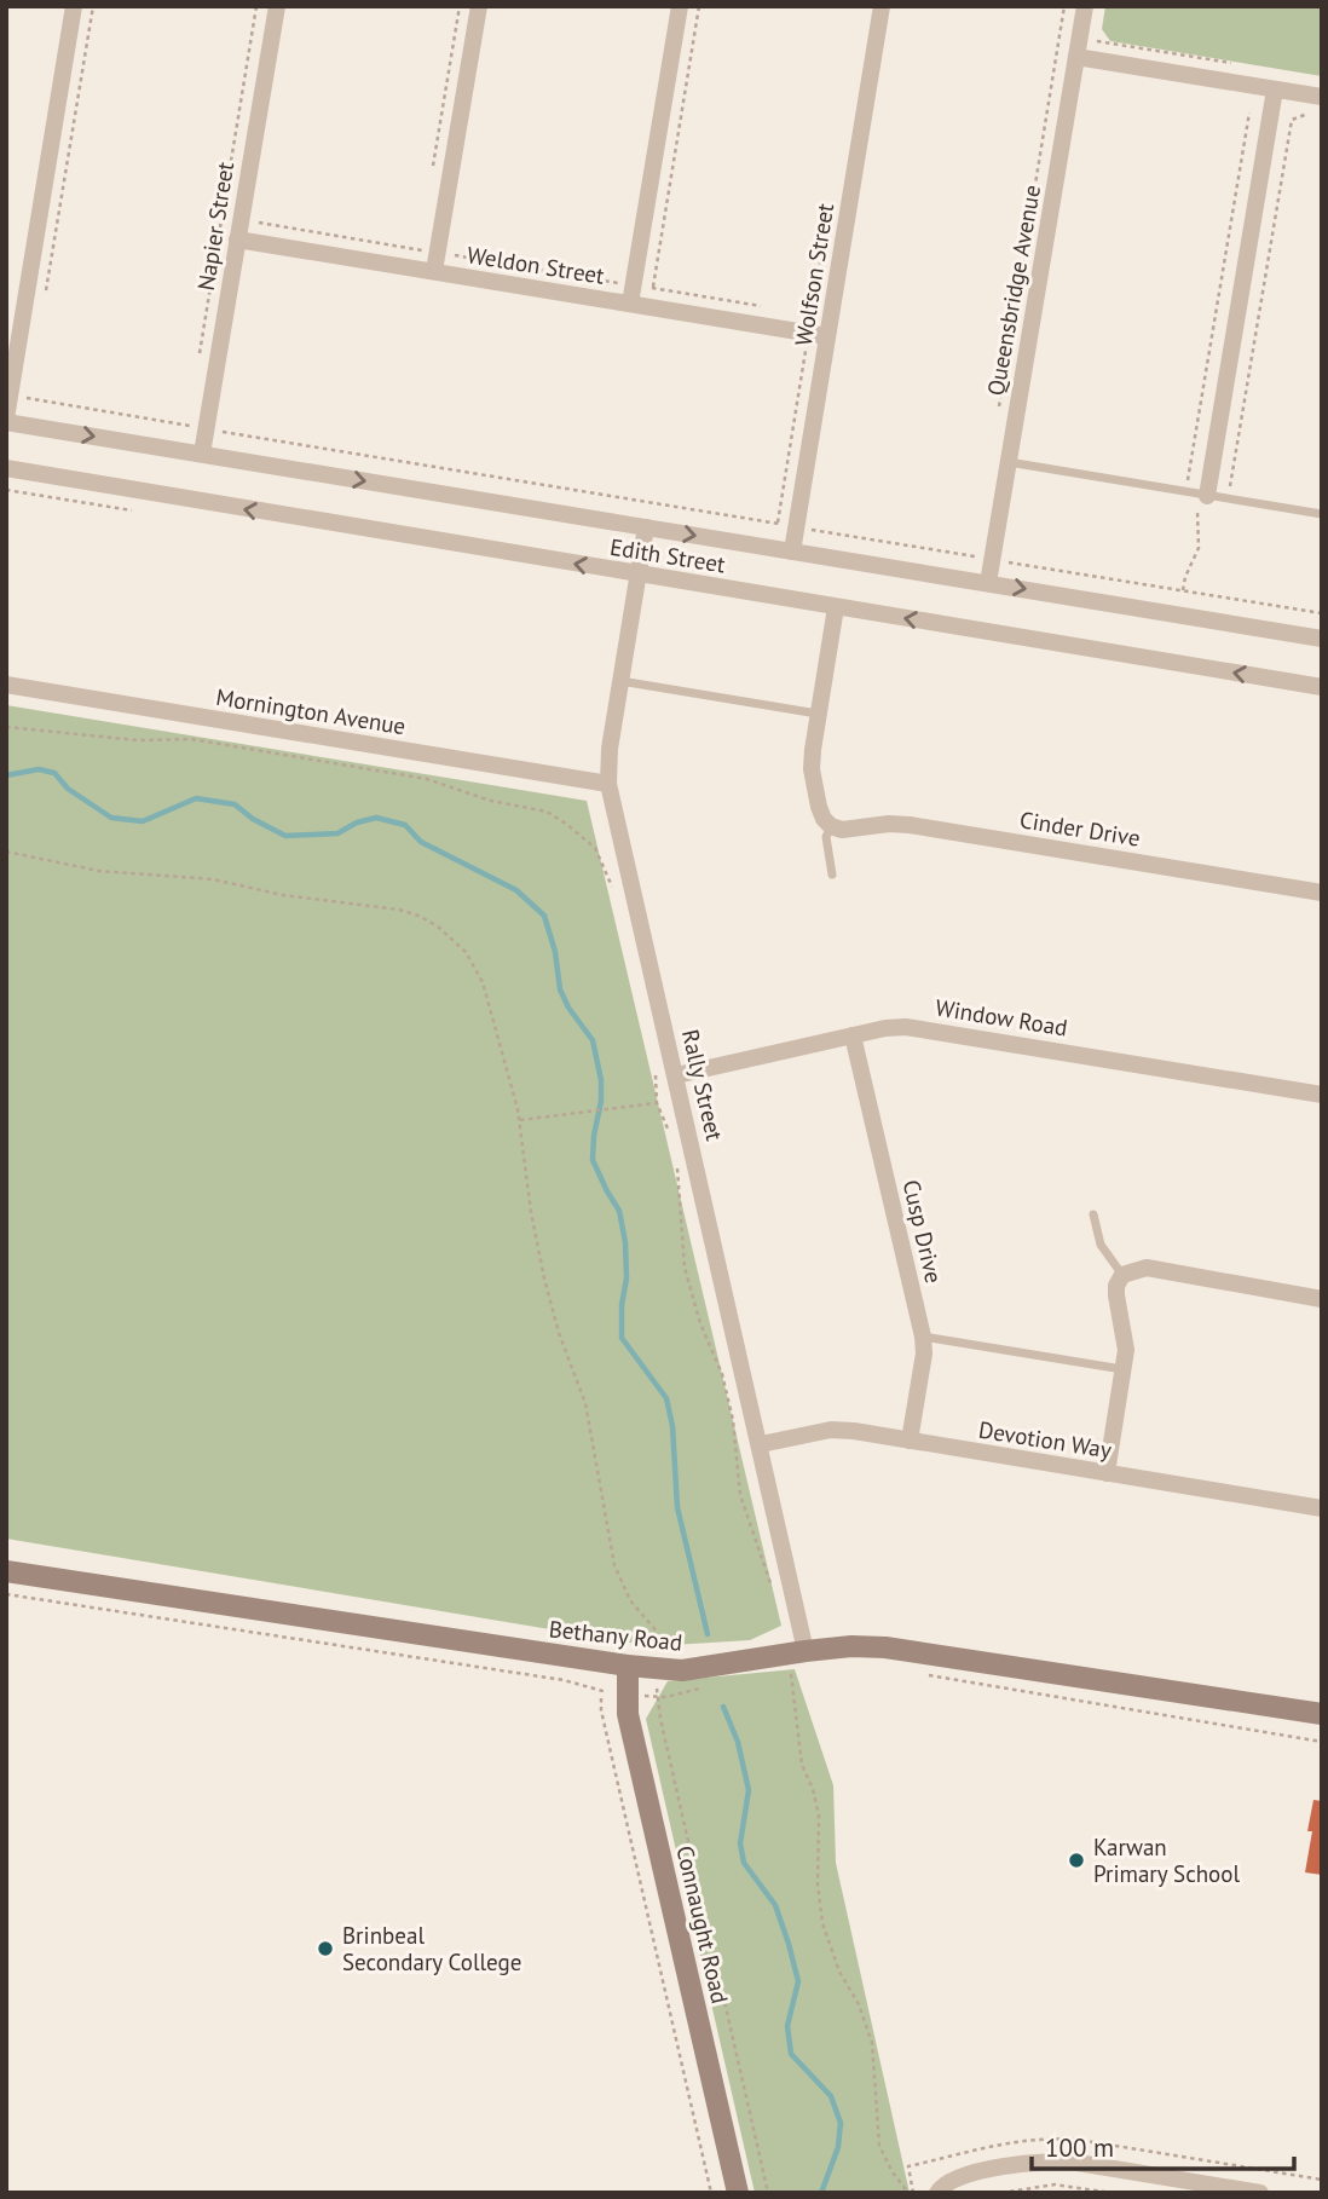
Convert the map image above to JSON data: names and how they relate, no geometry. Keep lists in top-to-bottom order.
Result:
{
  "streets": {
    "street": [
      "Napier Street",
      "Weldon Street",
      "Wolfson Street",
      "Queensbridge Avenue",
      "Edith Street",
      "Mornington Avenue",
      "Cinder Drive",
      "Window Road",
      "Rally Street",
      "Cusp Drive",
      "Devotion Way",
      "Bethany Road",
      "Connaught Road"
    ]
  },
  "crossings": [
    ["Napier Street", "Weldon Street"],
    ["Napier Street", "Edith Street"],
    ["Weldon Street", "Wolfson Street"],
    ["Wolfson Street", "Edith Street"],
    ["Queensbridge Avenue", "Edith Street"],
    ["Edith Street", "Rally Street"],
    ["Mornington Avenue", "Rally Street"],
    ["Window Road", "Rally Street"],
    ["Window Road", "Cusp Drive"],
    ["Rally Street", "Devotion Way"],
    ["Rally Street", "Bethany Road"],
    ["Cusp Drive", "Devotion Way"],
    ["Bethany Road", "Connaught Road"]
  ],
  "places": ["Karwan Primary School", "Brinbeal Secondary College"],
  "scale_bar": "100 m"
}
